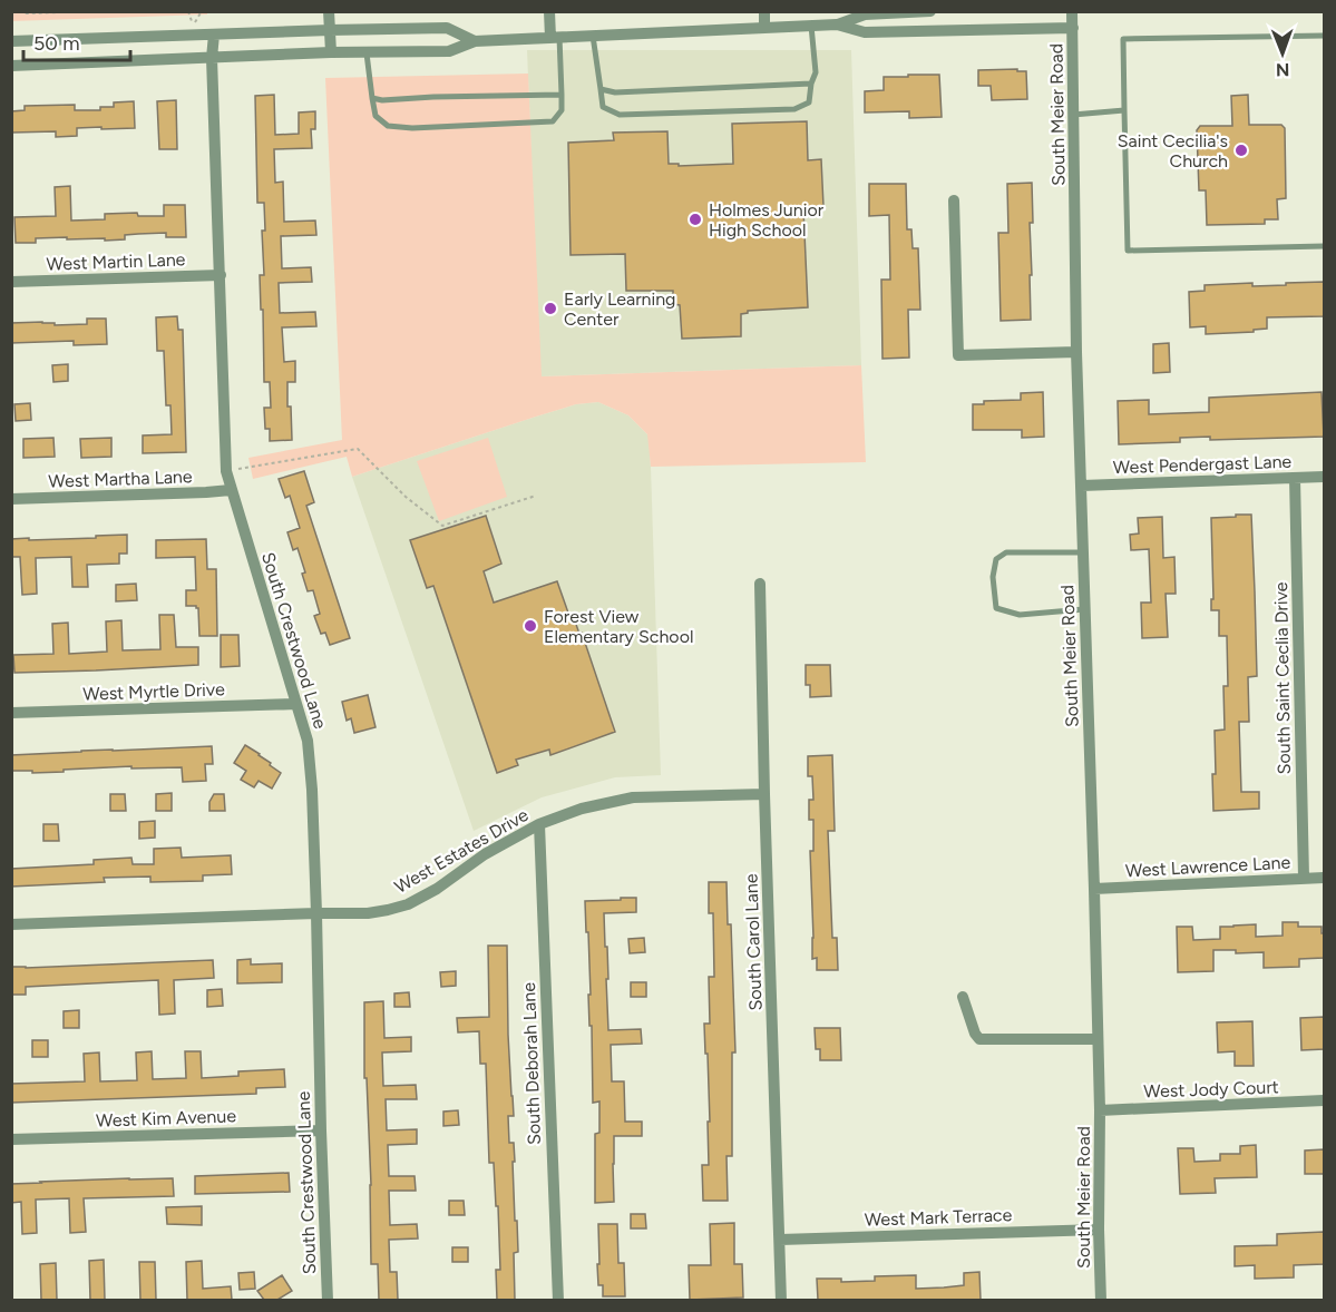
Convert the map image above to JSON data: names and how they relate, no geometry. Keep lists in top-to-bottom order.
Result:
{
  "streets": {
    "street": [
      "South Meier Road",
      "West Martin Lane",
      "West Pendergast Lane",
      "West Martha Lane",
      "South Crestwood Lane",
      "South Saint Ceclia Drive",
      "West Myrtle Drive",
      "West Estates Drive",
      "West Lawrence Lane",
      "South Carol Lane",
      "South Deborah Lane",
      "West Jody Court",
      "West Kim Avenue",
      "West Mark Terrace"
    ]
  },
  "crossings": [
    ["South Meier Road", "West Pendergast Lane"],
    ["South Meier Road", "West Lawrence Lane"],
    ["South Meier Road", "West Jody Court"],
    ["South Meier Road", "West Mark Terrace"],
    ["West Martin Lane", "South Crestwood Lane"],
    ["West Pendergast Lane", "South Saint Ceclia Drive"],
    ["West Martha Lane", "South Crestwood Lane"],
    ["South Crestwood Lane", "West Myrtle Drive"],
    ["South Crestwood Lane", "West Estates Drive"],
    ["South Crestwood Lane", "West Kim Avenue"],
    ["South Saint Ceclia Drive", "West Lawrence Lane"],
    ["West Estates Drive", "South Carol Lane"],
    ["West Estates Drive", "South Deborah Lane"],
    ["South Carol Lane", "West Mark Terrace"]
  ],
  "places": [
    "Saint Cecilia's Church",
    "Holmes Junior High School",
    "Early Learning Center",
    "Forest View Elementary School"
  ],
  "scale_bar": "50 m",
  "north": "bottom"
}
